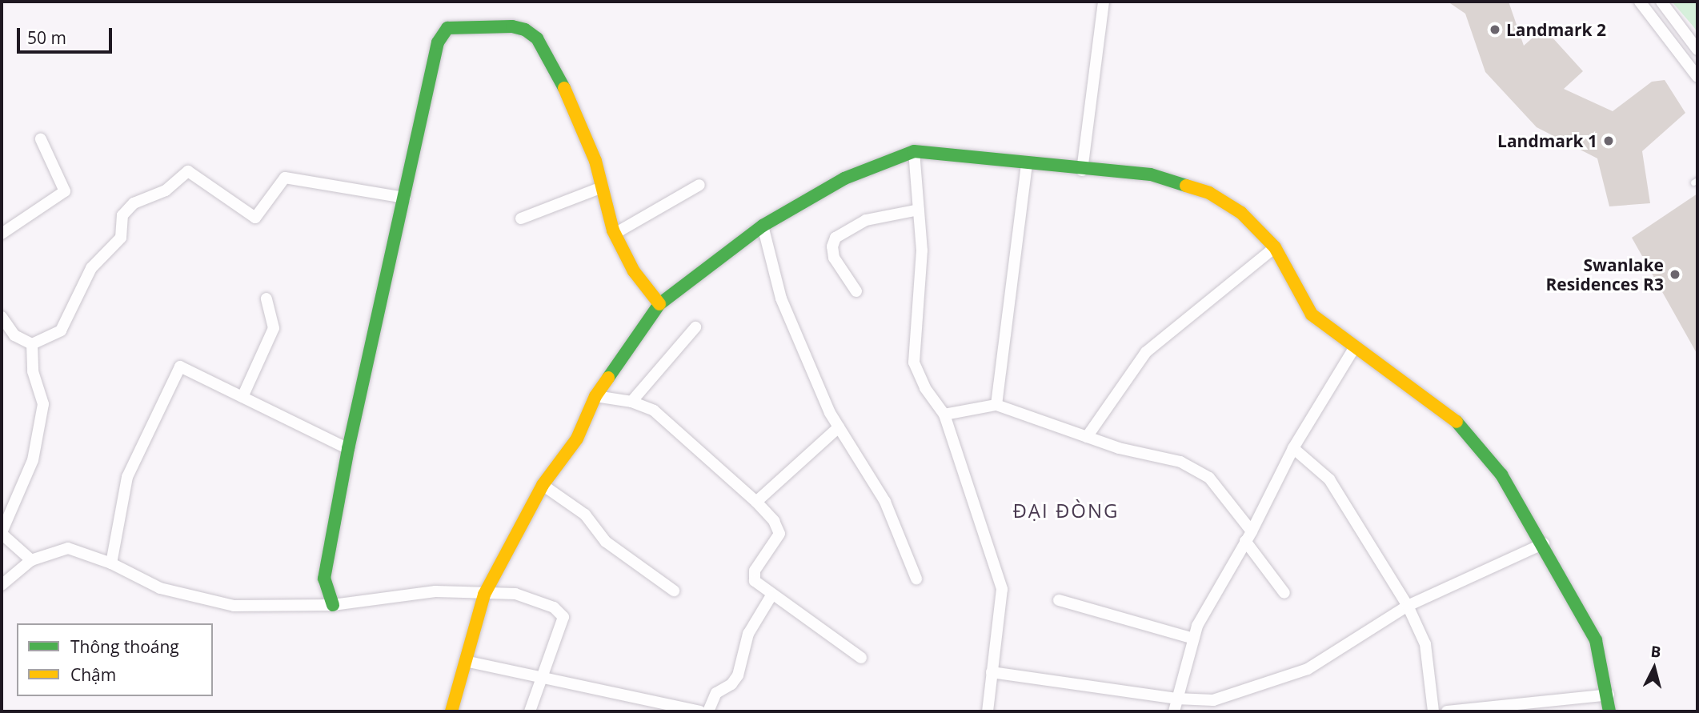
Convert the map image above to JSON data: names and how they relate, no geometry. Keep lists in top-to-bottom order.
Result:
{
  "districts": ["ĐẠI ĐÒNG"],
  "places": ["Landmark 2", "Landmark 1", "Swanlake Residences R3"],
  "legend": ["Thông thoáng", "Chậm"],
  "scale_bar": "50 m",
  "north": "top"
}
